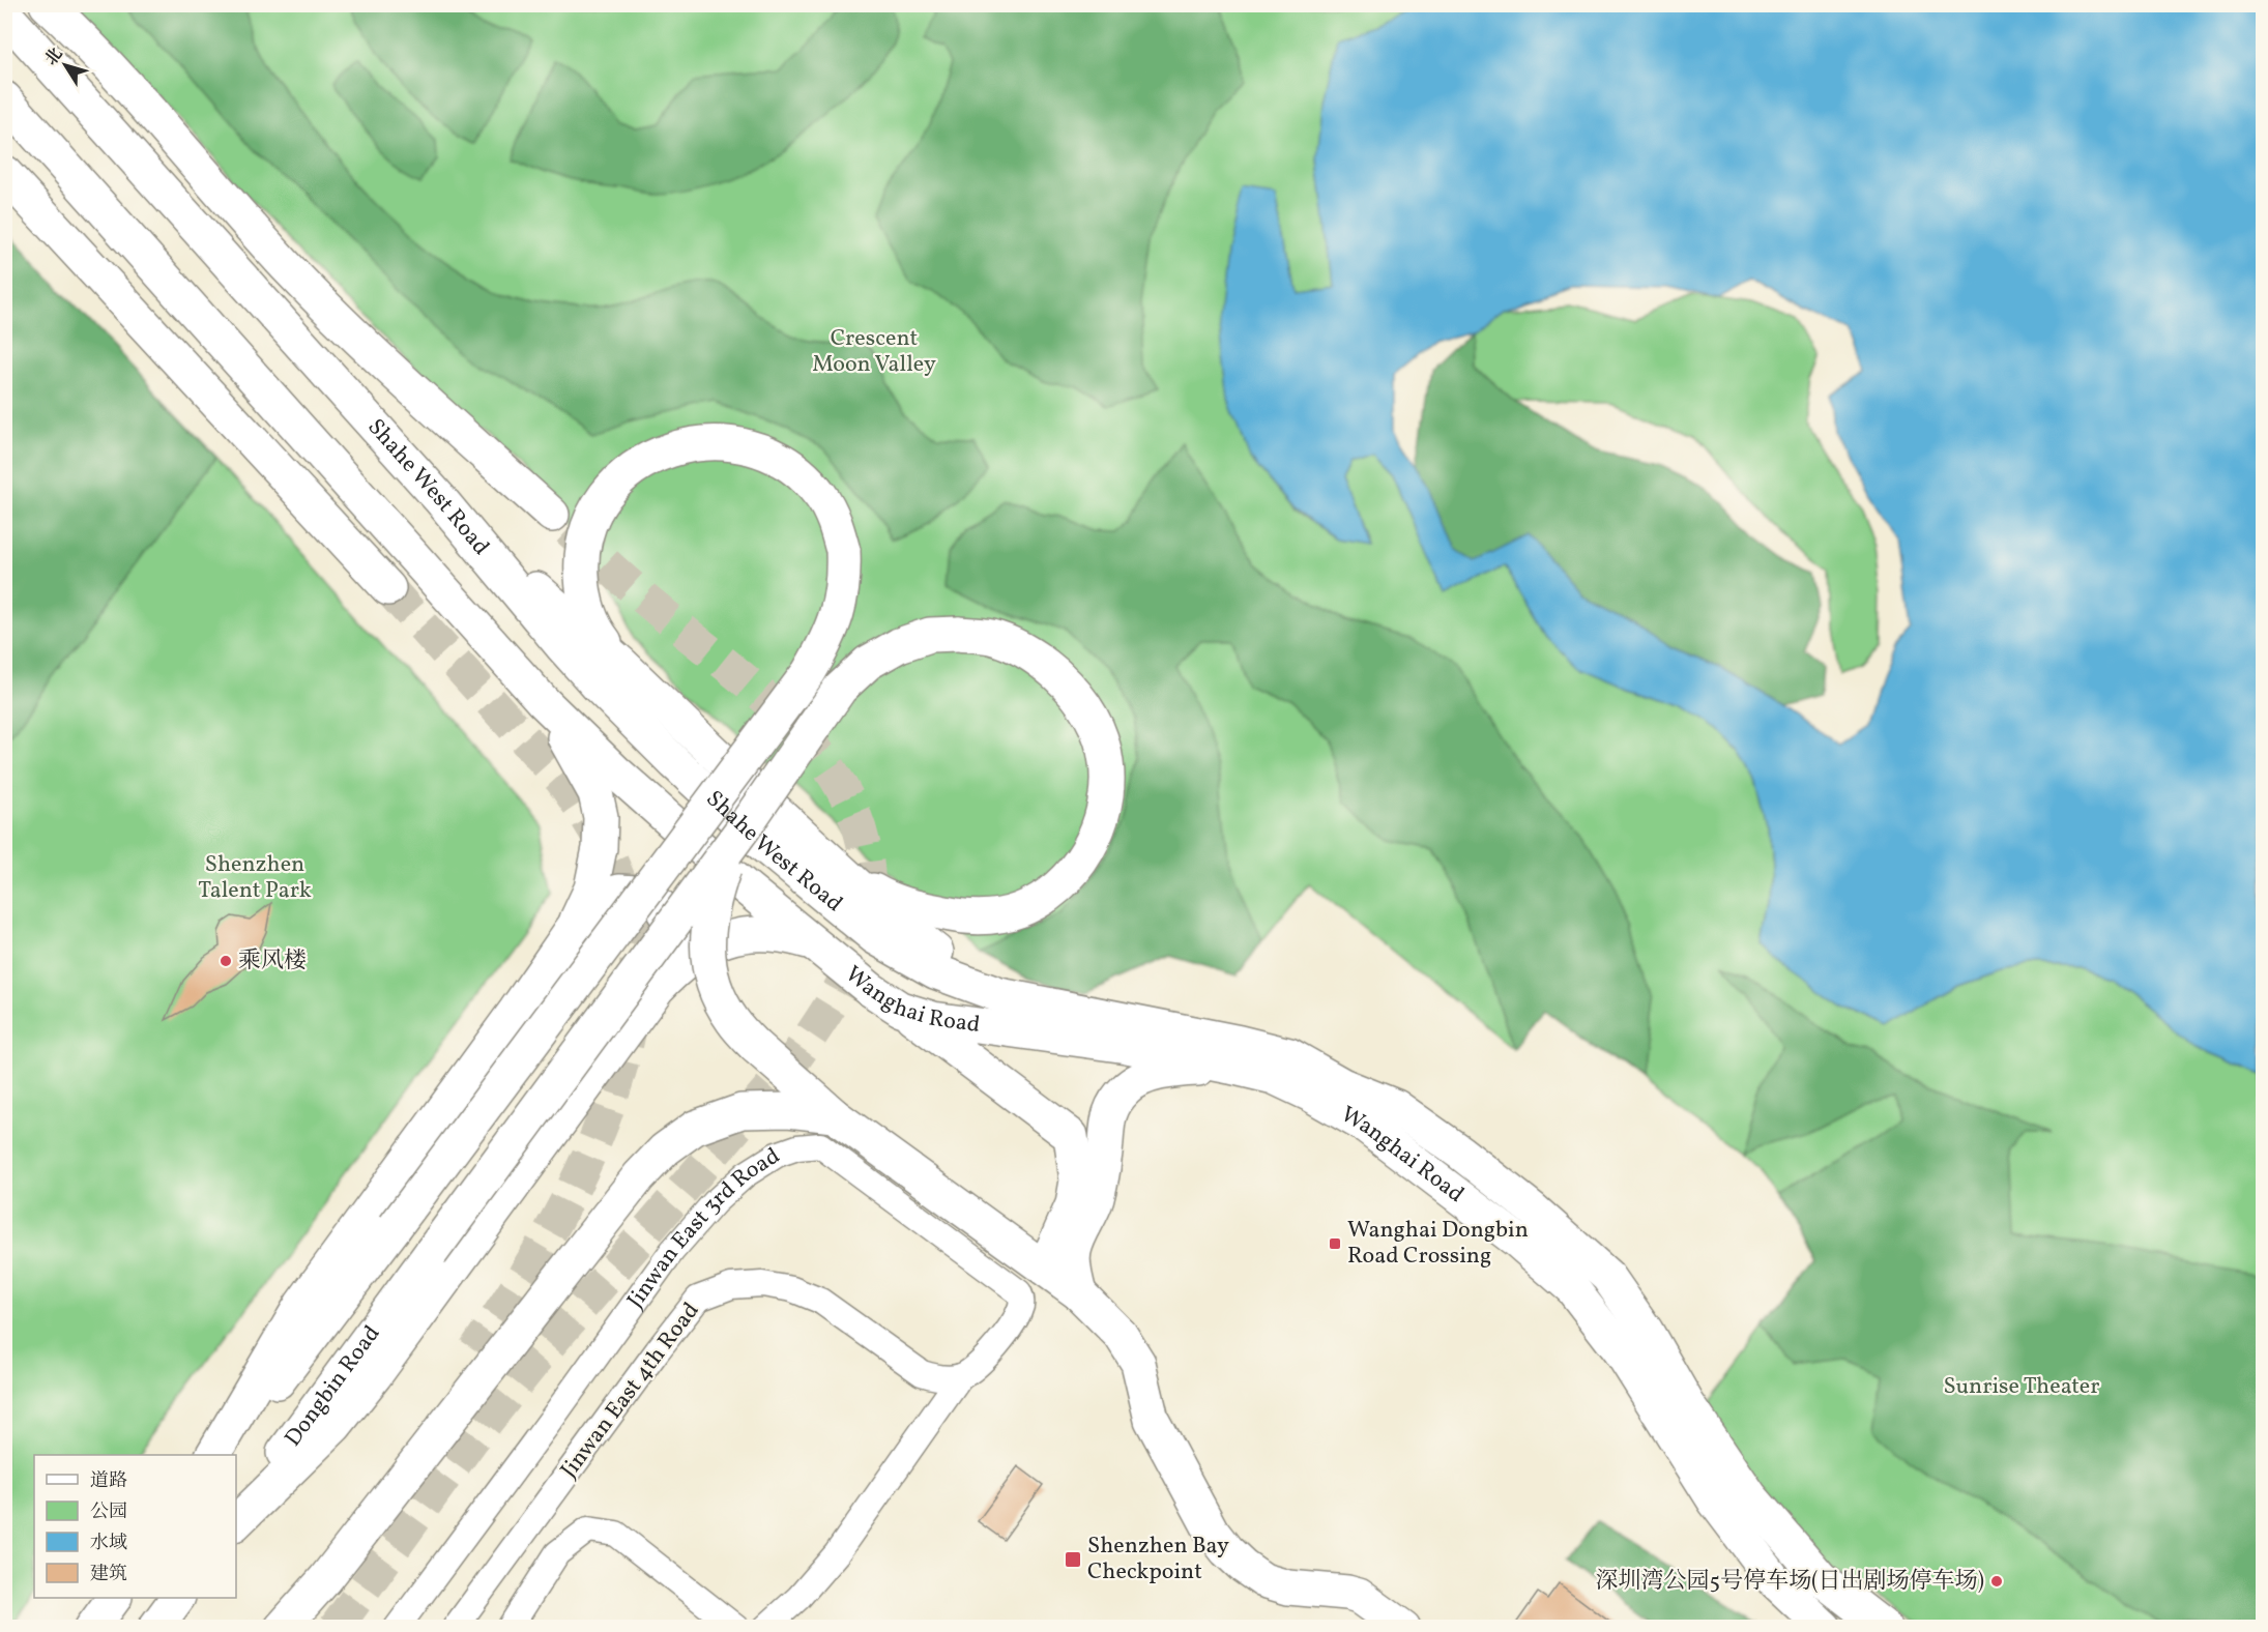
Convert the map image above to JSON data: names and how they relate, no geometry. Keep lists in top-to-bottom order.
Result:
{
  "streets": {
    "main road": ["Shahe West Road", "Wanghai Road", "Dongbin Road"],
    "street": ["Jinwan East 3rd Road", "Jinwan East 4th Road"]
  },
  "crossings": [
    ["Shahe West Road", "Wanghai Road"],
    ["Jinwan East 3rd Road", "Jinwan East 4th Road"]
  ],
  "parks": ["Crescent Moon Valley", "Shenzhen Talent Park", "Sunrise Theater"],
  "places": {
    "other": ["乘风楼", "深圳湾公园5号停车场(日出剧场停车场)"],
    "transit": ["Wanghai Dongbin Road Crossing", "Shenzhen Bay Checkpoint"]
  },
  "legend": [
    "道路",
    "公园",
    "水域",
    "建筑"
  ],
  "north": "top left"
}
